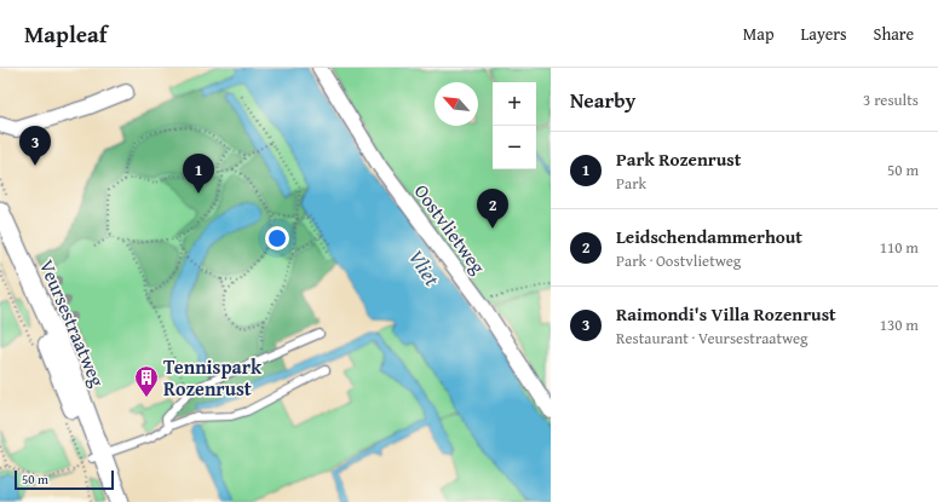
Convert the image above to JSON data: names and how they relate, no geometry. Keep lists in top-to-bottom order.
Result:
{
  "streets": {
    "street": ["Oostvlietweg", "Veursestraatweg"]
  },
  "water": ["Vliet"],
  "places": {
    "building": ["Tennispark Rozenrust"]
  },
  "scale_bar": "50 m",
  "north": "top left",
  "page": {
    "header": "Mapleaf",
    "nav": ["Map", "Layers", "Share"],
    "heading": ["Nearby", "3 results"],
    "map_buttons": ["+", "−"],
    "pins": ["3", "1", "2"],
    "list": [
      {
        "mark": "1",
        "name": "Park Rozenrust",
        "note": "Park",
        "value": "50 m"
      },
      {
        "mark": "2",
        "name": "Leidschendammerhout",
        "note": "Park · Oostvlietweg",
        "value": "110 m"
      },
      {
        "mark": "3",
        "name": "Raimondi's Villa Rozenrust",
        "note": "Restaurant · Veursestraatweg",
        "value": "130 m"
      }
    ],
    "scale": "50 m"
  }
}
